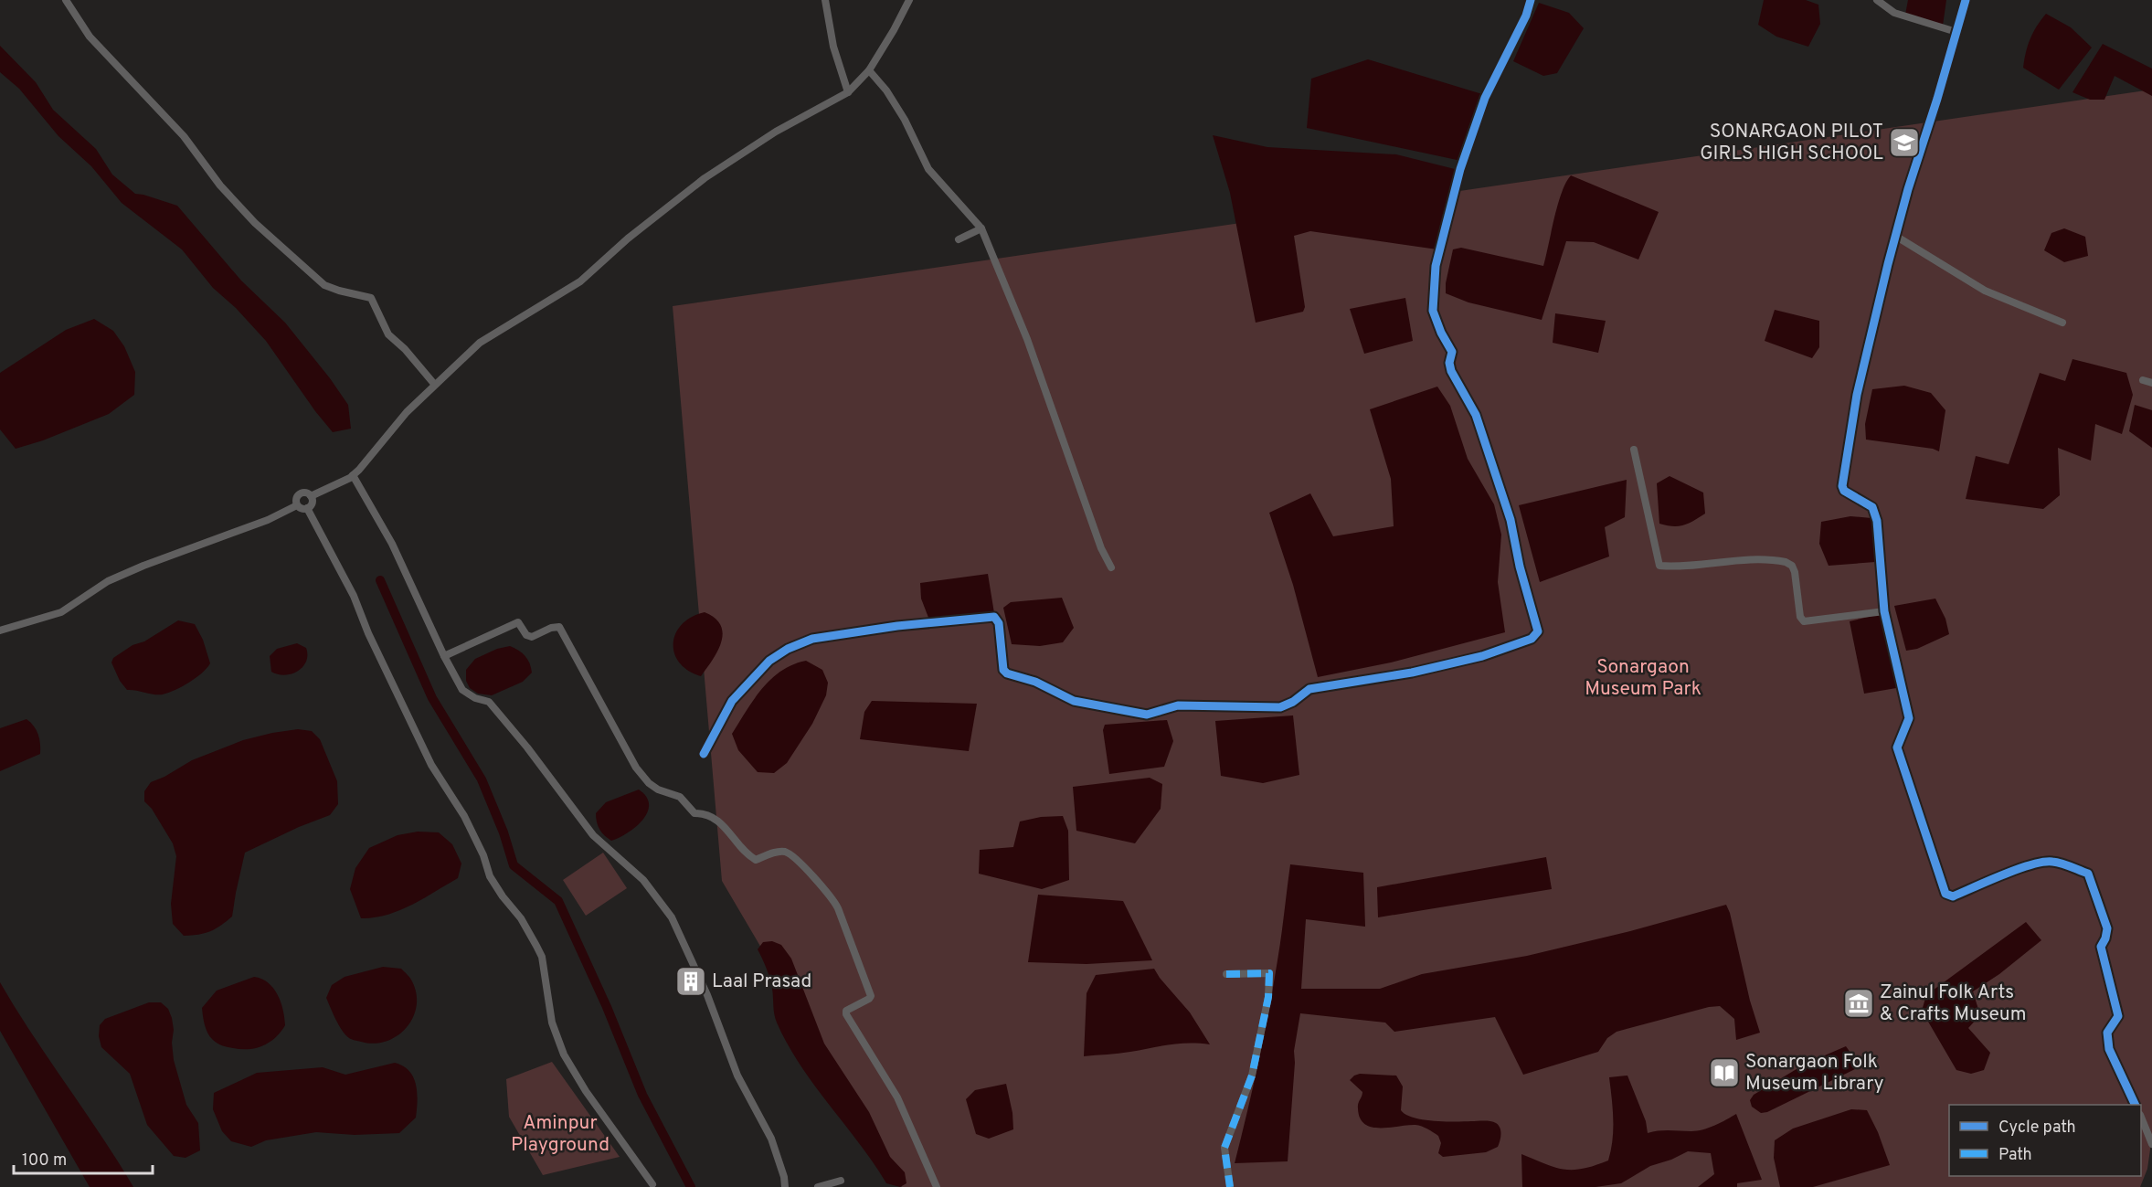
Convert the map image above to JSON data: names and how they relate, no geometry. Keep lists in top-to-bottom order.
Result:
{
  "parks": ["Sonargaon Museum Park", "Aminpur Playground"],
  "places": {
    "school or university": ["SONARGAON PILOT GIRLS HIGH SCHOOL"],
    "building": ["Laal Prasad"],
    "museum": ["Zainul Folk Arts & Crafts Museum"],
    "library": ["Sonargaon Folk Museum Library"]
  },
  "legend": ["Cycle path", "Path"],
  "scale_bar": "100 m"
}
